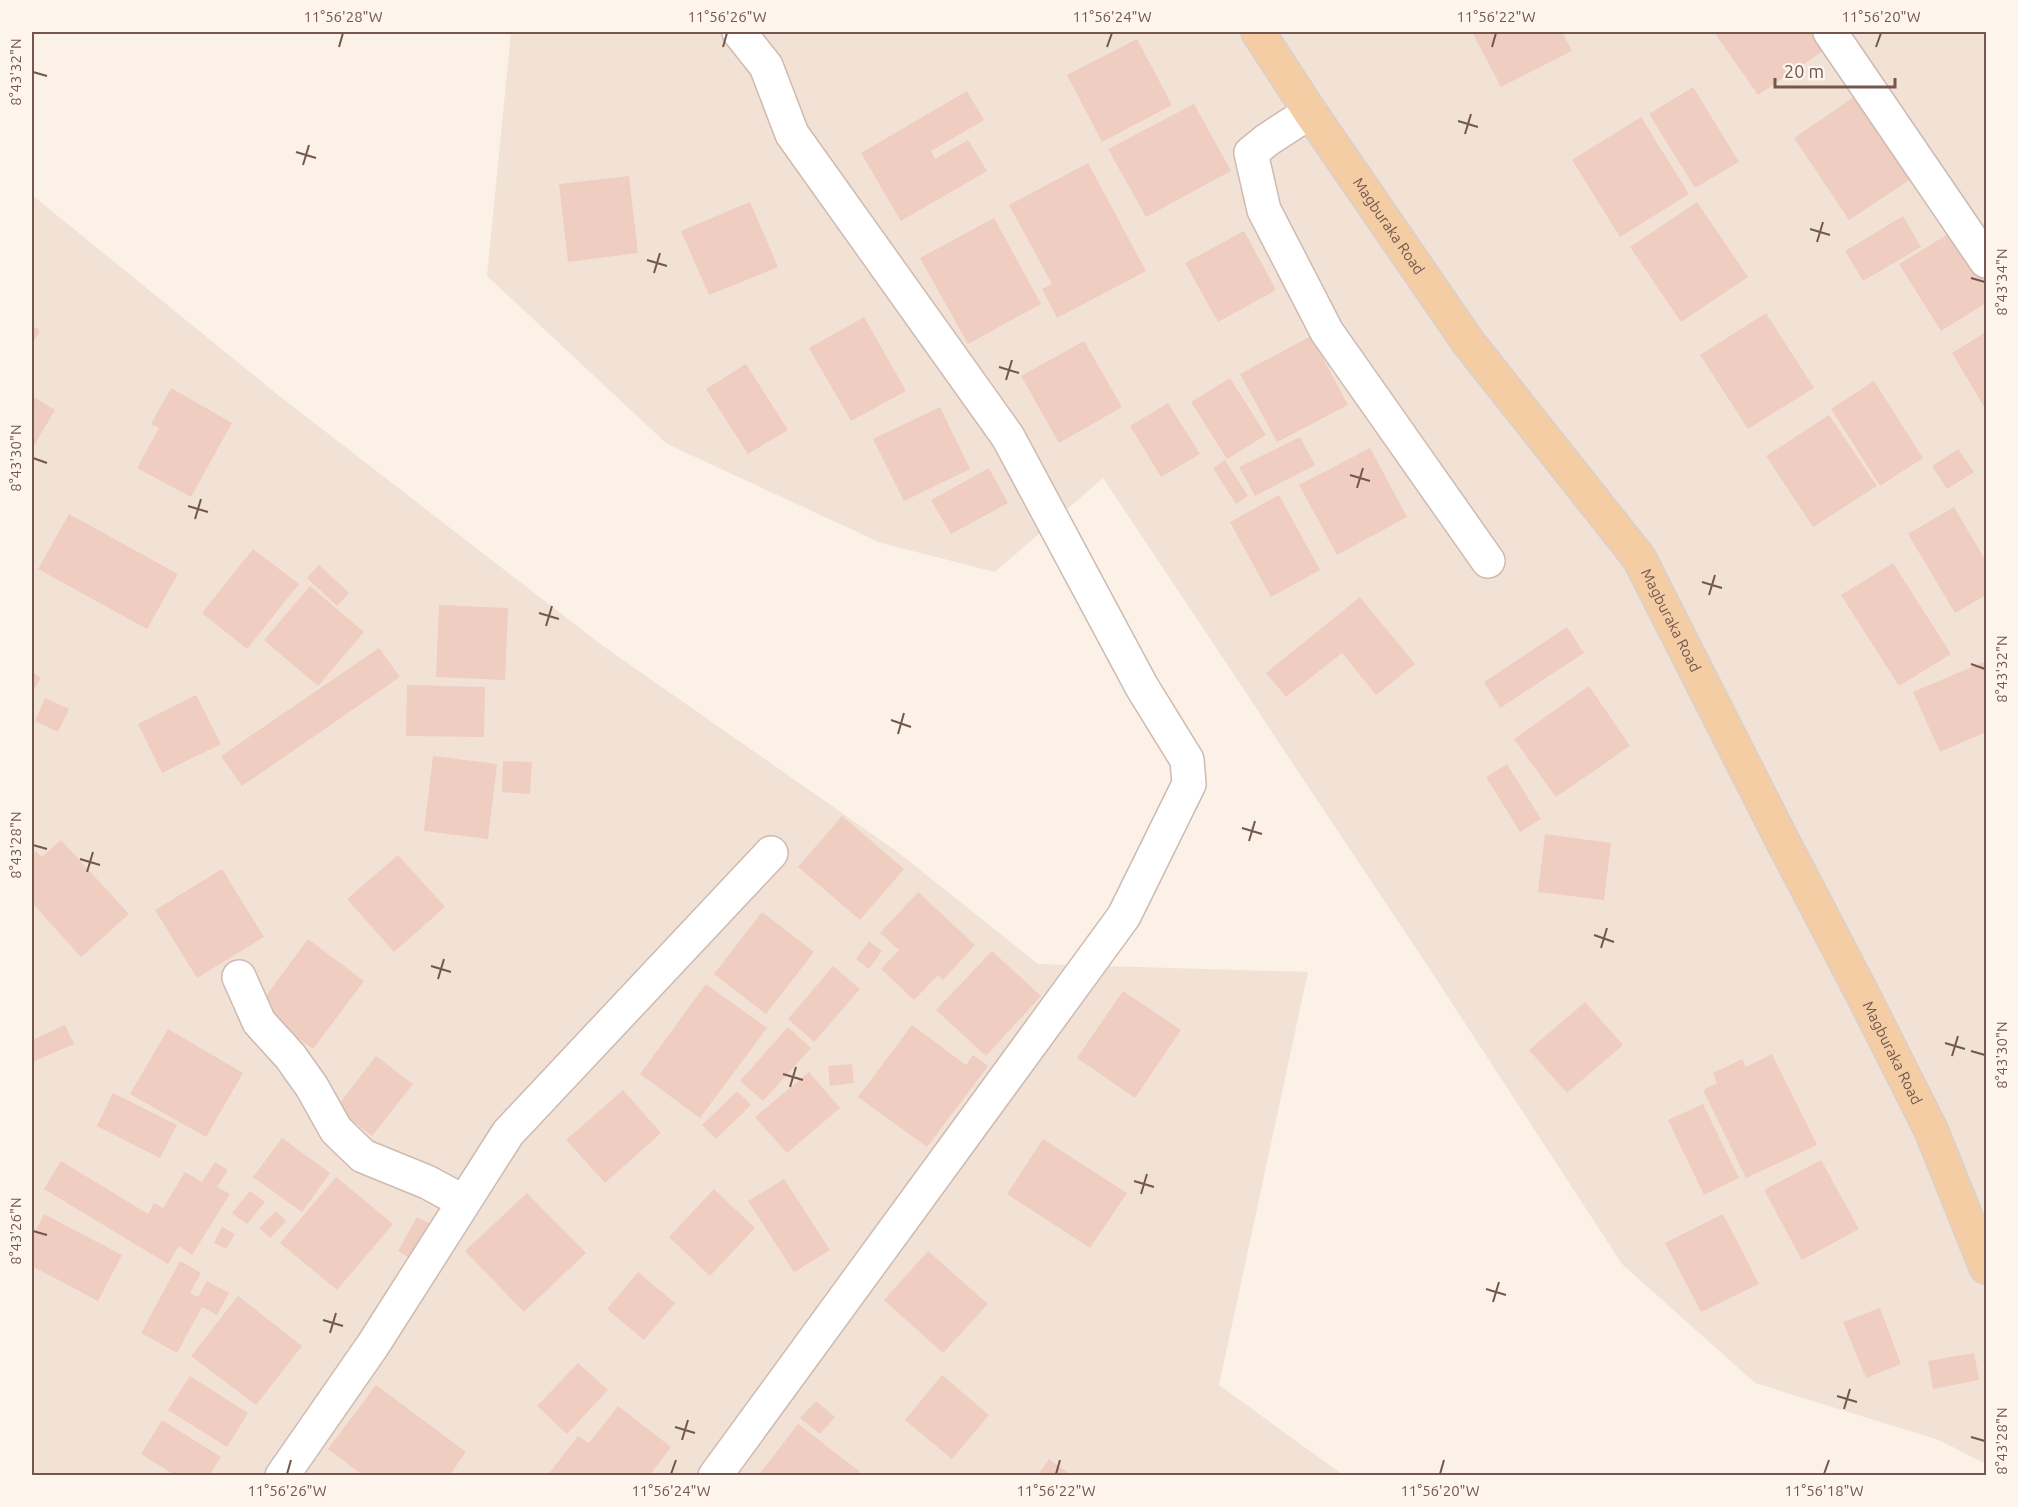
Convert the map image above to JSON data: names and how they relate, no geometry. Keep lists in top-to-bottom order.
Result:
{
  "streets": {
    "main road": ["Magburaka Road"]
  },
  "scale_bar": "20 m",
  "coordinates": [
    "11°56'28\"W",
    "11°56'26\"W",
    "11°56'24\"W",
    "11°56'22\"W",
    "11°56'20\"W",
    "8°43'32\"N",
    "8°43'34\"N",
    "8°43'30\"N",
    "8°43'28\"N",
    "8°43'26\"N",
    "11°56'18\"W"
  ]
}
